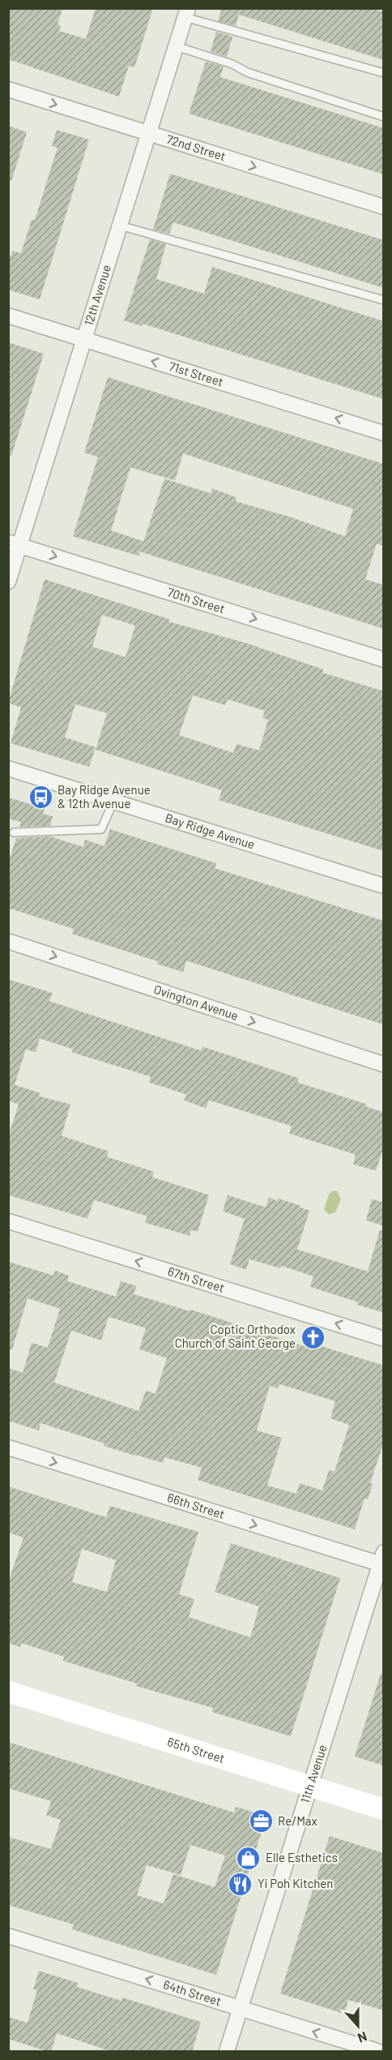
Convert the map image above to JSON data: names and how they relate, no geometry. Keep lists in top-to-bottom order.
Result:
{
  "streets": {
    "main road": ["65th Street"],
    "street": [
      "72nd Street",
      "12th Avenue",
      "71st Street",
      "70th Street",
      "Bay Ridge Avenue",
      "Ovington Avenue",
      "67th Street",
      "66th Street",
      "11th Avenue",
      "64th Street"
    ]
  },
  "crossings": [
    ["72nd Street", "12th Avenue"],
    ["12th Avenue", "71st Street"],
    ["12th Avenue", "70th Street"],
    ["66th Street", "11th Avenue"],
    ["65th Street", "11th Avenue"],
    ["11th Avenue", "64th Street"]
  ],
  "one_way": [
    "72nd Street",
    "71st Street",
    "70th Street",
    "Ovington Avenue",
    "67th Street",
    "66th Street",
    "64th Street"
  ],
  "places": {
    "bus stop": ["Bay Ridge Avenue & 12th Avenue"],
    "church": ["Coptic Orthodox Church of Saint George"],
    "office": ["Re/Max"],
    "shop": ["Elle Esthetics"],
    "restaurant": ["Yi Poh Kitchen"]
  },
  "north": "bottom"
}
